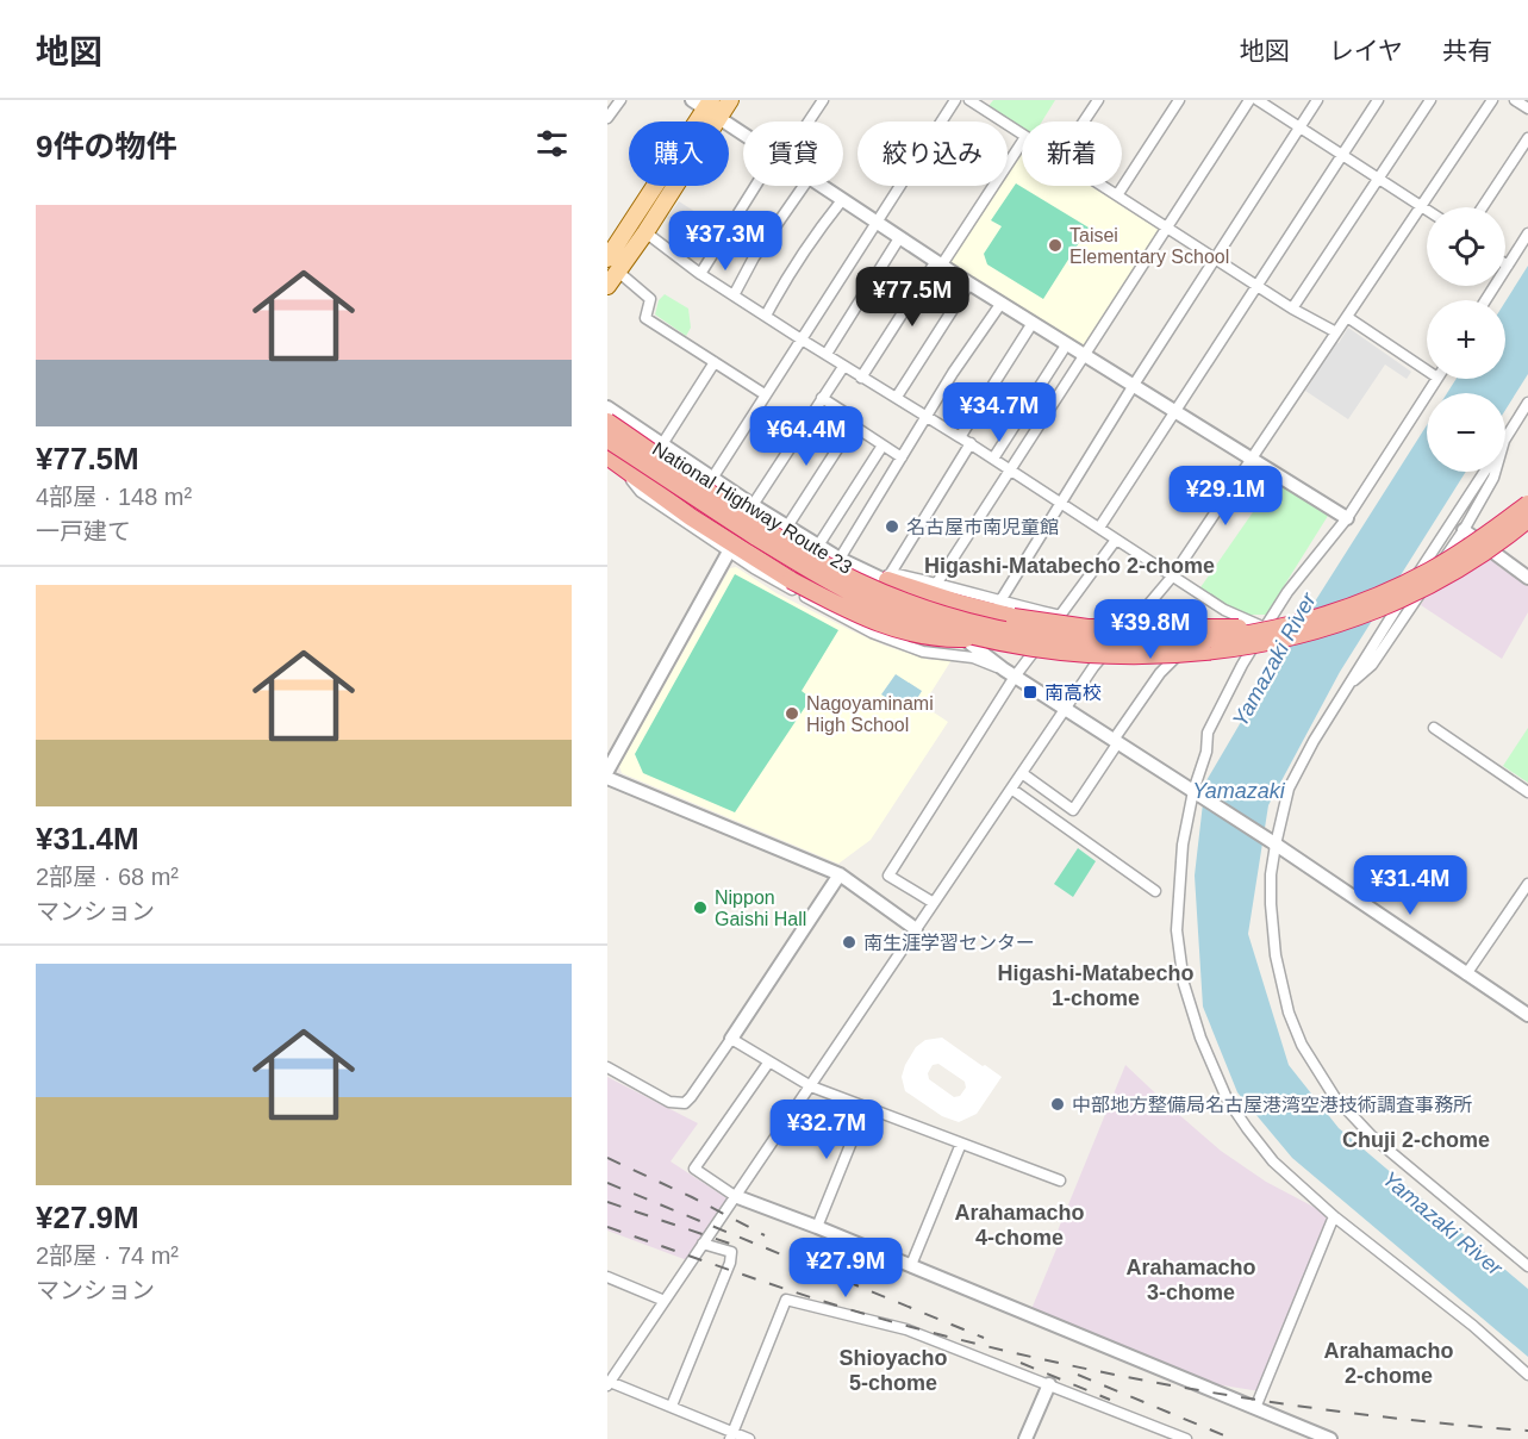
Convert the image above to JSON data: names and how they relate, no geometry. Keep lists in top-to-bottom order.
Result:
{
  "streets": {
    "highway": ["National Highway Route 23"]
  },
  "districts": [
    "Higashi-Matabecho 2-chome",
    "Higashi-Matabecho 1-chome",
    "Chuji 2-chome",
    "Arahamacho 4-chome",
    "Arahamacho 3-chome",
    "Arahamacho 2-chome",
    "Shioyacho 5-chome"
  ],
  "water": ["Yamazaki River", "Yamazaki"],
  "places": {
    "other": [
      "Taisei Elementary School",
      "名古屋市南児童館",
      "Nagoyaminami High School",
      "Nippon Gaishi Hall",
      "南生涯学習センター",
      "中部地方整備局名古屋港湾空港技術調査事務所"
    ],
    "transit": ["南高校"]
  },
  "page": {
    "header": "地図",
    "nav": ["地図", "レイヤ", "共有"],
    "heading": "9件の物件",
    "chip": [
      "購入",
      "賃貸",
      "絞り込み",
      "新着"
    ],
    "list": [
      {
        "name": "¥77.5M",
        "note": "4部屋 · 148 m² · 一戸建て"
      },
      {
        "name": "¥31.4M",
        "note": "2部屋 · 68 m² · マンション"
      },
      {
        "name": "¥27.9M",
        "note": "2部屋 · 74 m² · マンション"
      }
    ],
    "map_buttons": ["+", "−"],
    "price": [
      "¥37.3M",
      "¥77.5M",
      "¥34.7M",
      "¥64.4M",
      "¥29.1M",
      "¥39.8M",
      "¥31.4M",
      "¥32.7M",
      "¥27.9M"
    ]
  }
}
